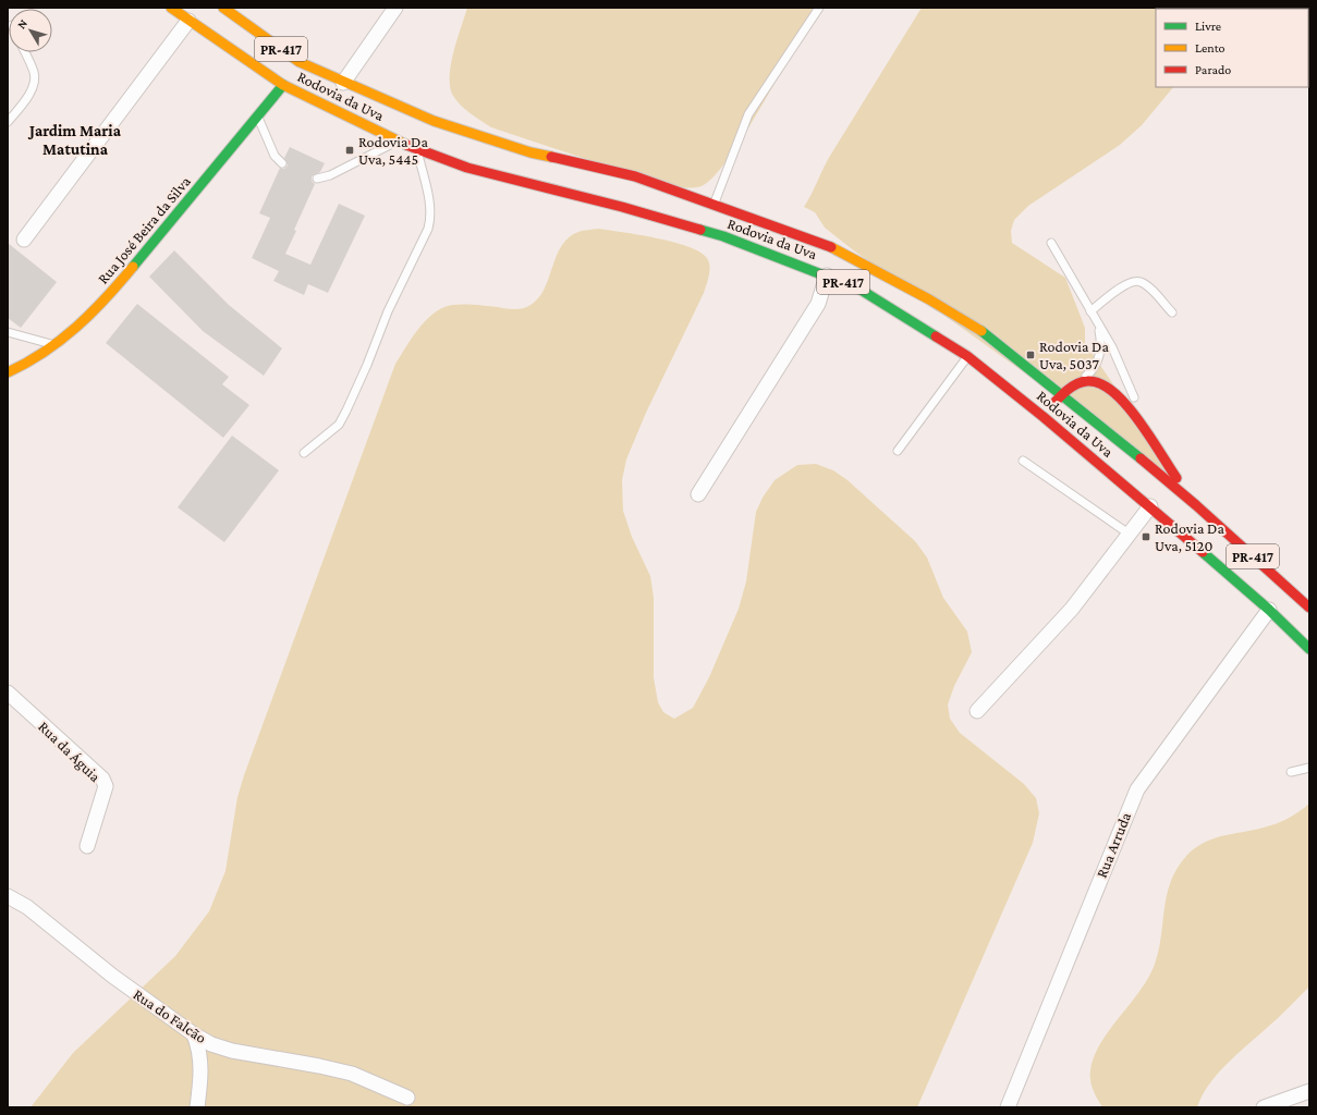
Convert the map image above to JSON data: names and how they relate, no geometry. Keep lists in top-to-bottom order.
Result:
{
  "streets": {
    "main road": ["PR-417", "Rodovia da Uva", "Rua José Beira da Silva"],
    "street": ["Rua da Águia", "Rua Arruda", "Rua do Falcão"]
  },
  "crossings": [
    ["Rodovia da Uva", "Rua José Beira da Silva"],
    ["Rodovia da Uva", "Rua Arruda"]
  ],
  "districts": ["Jardim Maria Matutina"],
  "places": {
    "transit": ["Rodovia Da Uva, 5445", "Rodovia Da Uva, 5037", "Rodovia Da Uva, 5120"]
  },
  "legend": ["Livre", "Lento", "Parado"],
  "north": "top left"
}
